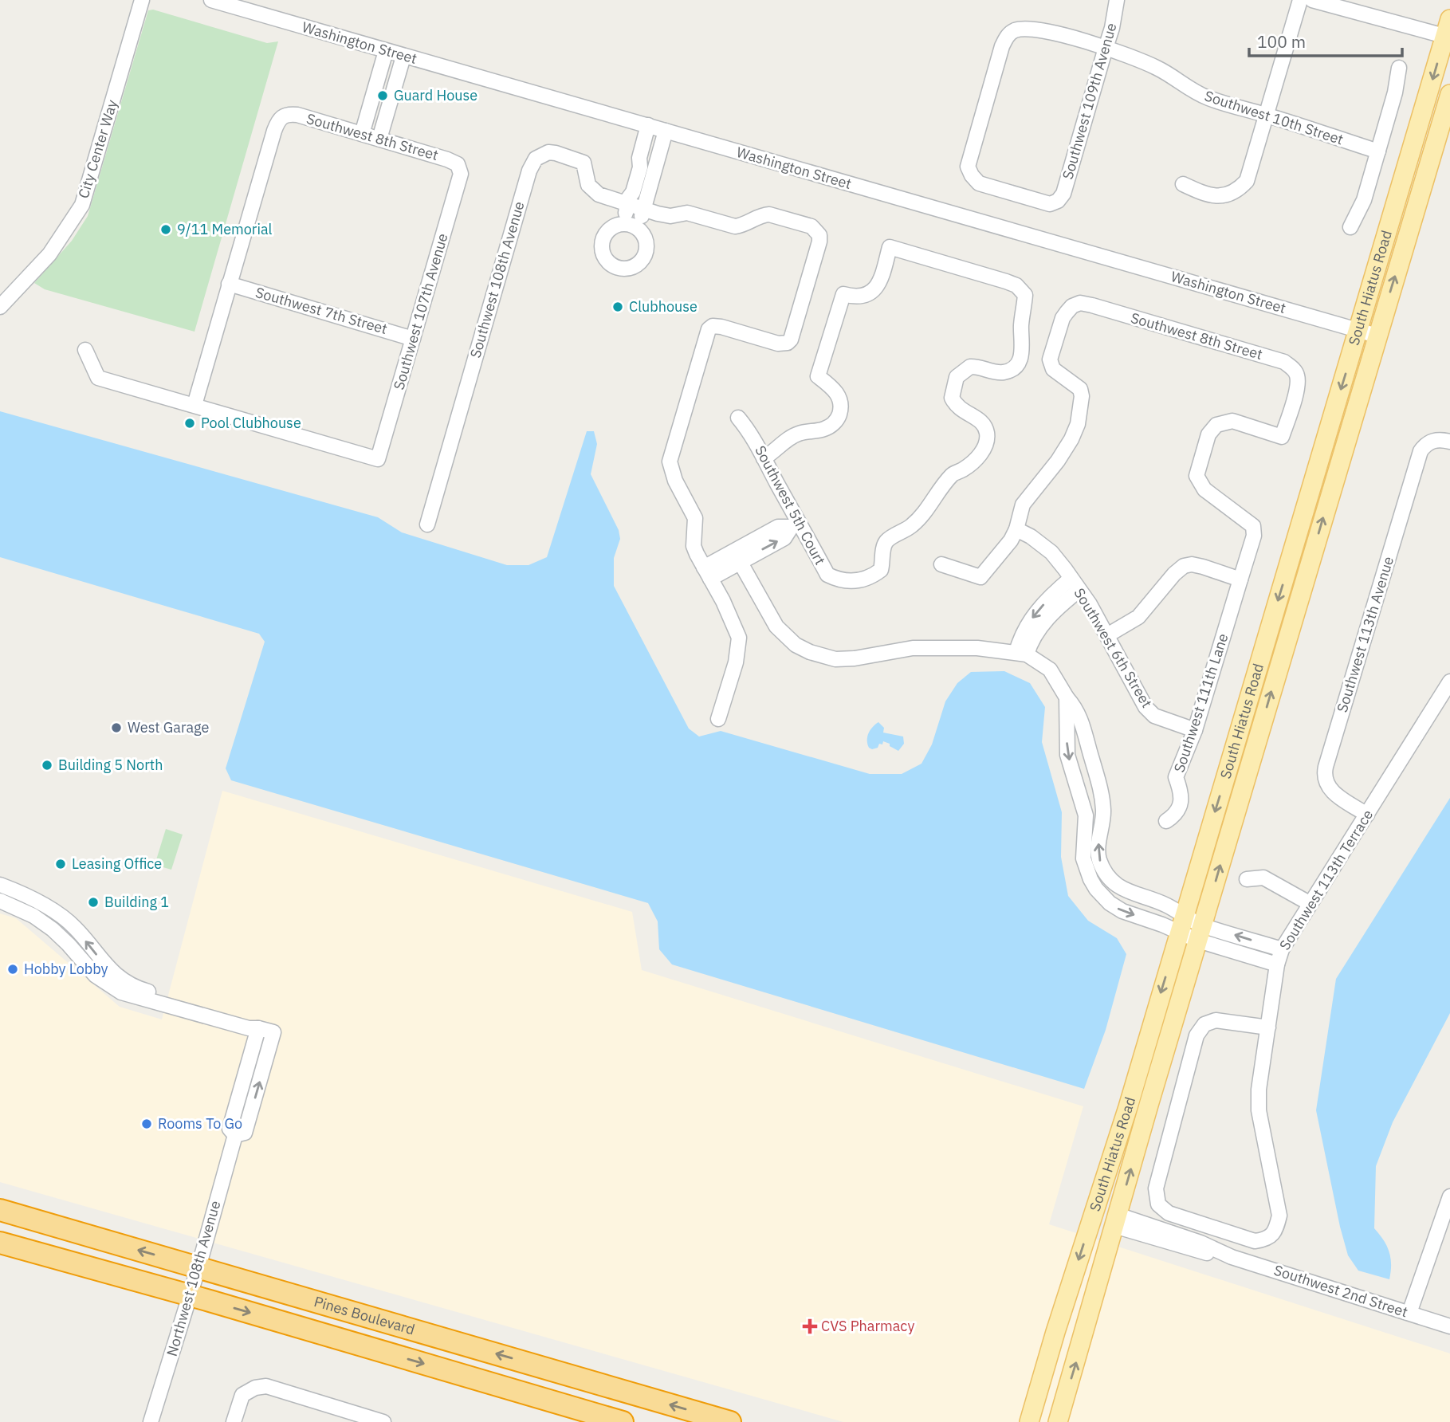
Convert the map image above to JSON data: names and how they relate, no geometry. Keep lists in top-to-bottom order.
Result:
{
  "streets": {
    "highway": ["Pines Boulevard"],
    "main road": ["South Hiatus Road"],
    "street": [
      "Washington Street",
      "Southwest 109th Avenue",
      "Southwest 10th Street",
      "Southwest 8th Street",
      "City Center Way",
      "Southwest 108th Avenue",
      "Southwest 7th Street",
      "Southwest 107th Avenue",
      "Southwest 5th Court",
      "Southwest 113th Avenue",
      "Southwest 6th Street",
      "Southwest 111th Lane",
      "Southwest 113th Terrace",
      "Northwest 108th Avenue",
      "Southwest 2nd Street"
    ]
  },
  "crossings": [
    ["Washington Street", "South Hiatus Road"],
    ["Southwest 109th Avenue", "Southwest 10th Street"],
    ["Southwest 8th Street", "Southwest 7th Street"],
    ["Southwest 8th Street", "Southwest 107th Avenue"],
    ["Southwest 8th Street", "Southwest 6th Street"],
    ["Southwest 8th Street", "Southwest 111th Lane"],
    ["South Hiatus Road", "Southwest 2nd Street"],
    ["Southwest 7th Street", "Southwest 107th Avenue"],
    ["Southwest 113th Avenue", "Southwest 113th Terrace"],
    ["Southwest 6th Street", "Southwest 111th Lane"],
    ["Northwest 108th Avenue", "Pines Boulevard"]
  ],
  "places": {
    "other": [
      "Guard House",
      "9/11 Memorial",
      "Clubhouse",
      "Pool Clubhouse",
      "West Garage",
      "Building 5 North",
      "Leasing Office",
      "Building 1",
      "Hobby Lobby",
      "Rooms To Go"
    ],
    "health": ["CVS Pharmacy"]
  },
  "scale_bar": "100 m"
}
